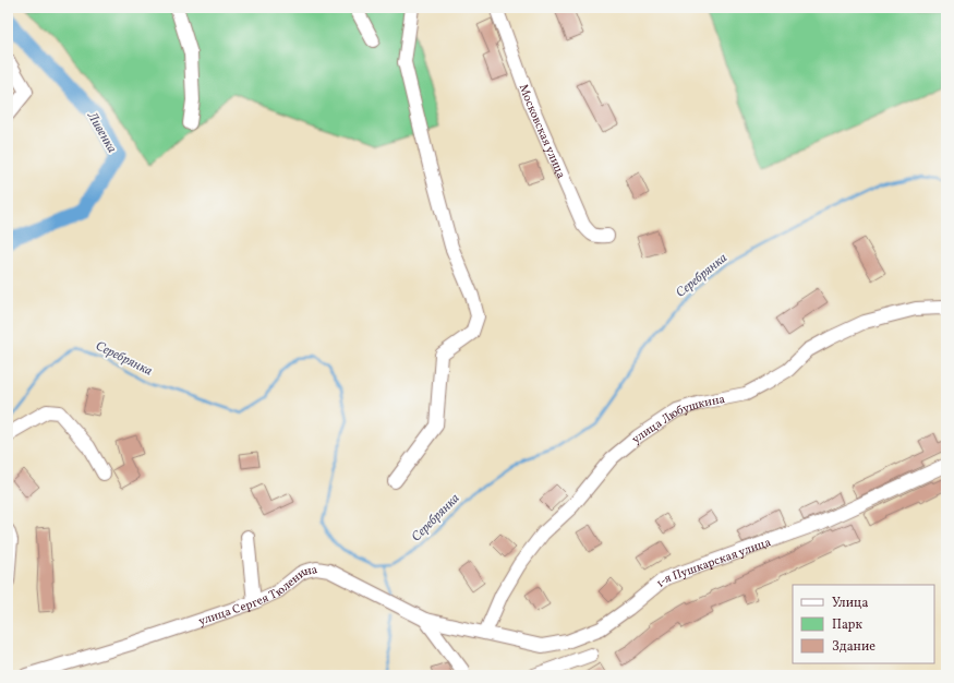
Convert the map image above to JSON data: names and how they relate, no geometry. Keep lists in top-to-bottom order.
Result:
{
  "streets": {
    "street": [
      "Московская улица",
      "улица Любушкина",
      "1-я Пушкарская улица",
      "улица Сергея Тюленина"
    ]
  },
  "crossings": [
    ["улица Любушкина", "1-я Пушкарская улица"],
    ["улица Любушкина", "улица Сергея Тюленина"],
    ["1-я Пушкарская улица", "улица Сергея Тюленина"]
  ],
  "water": ["Ливенка", "Серебрянка"],
  "legend": ["Улица", "Парк", "Здание"]
}
